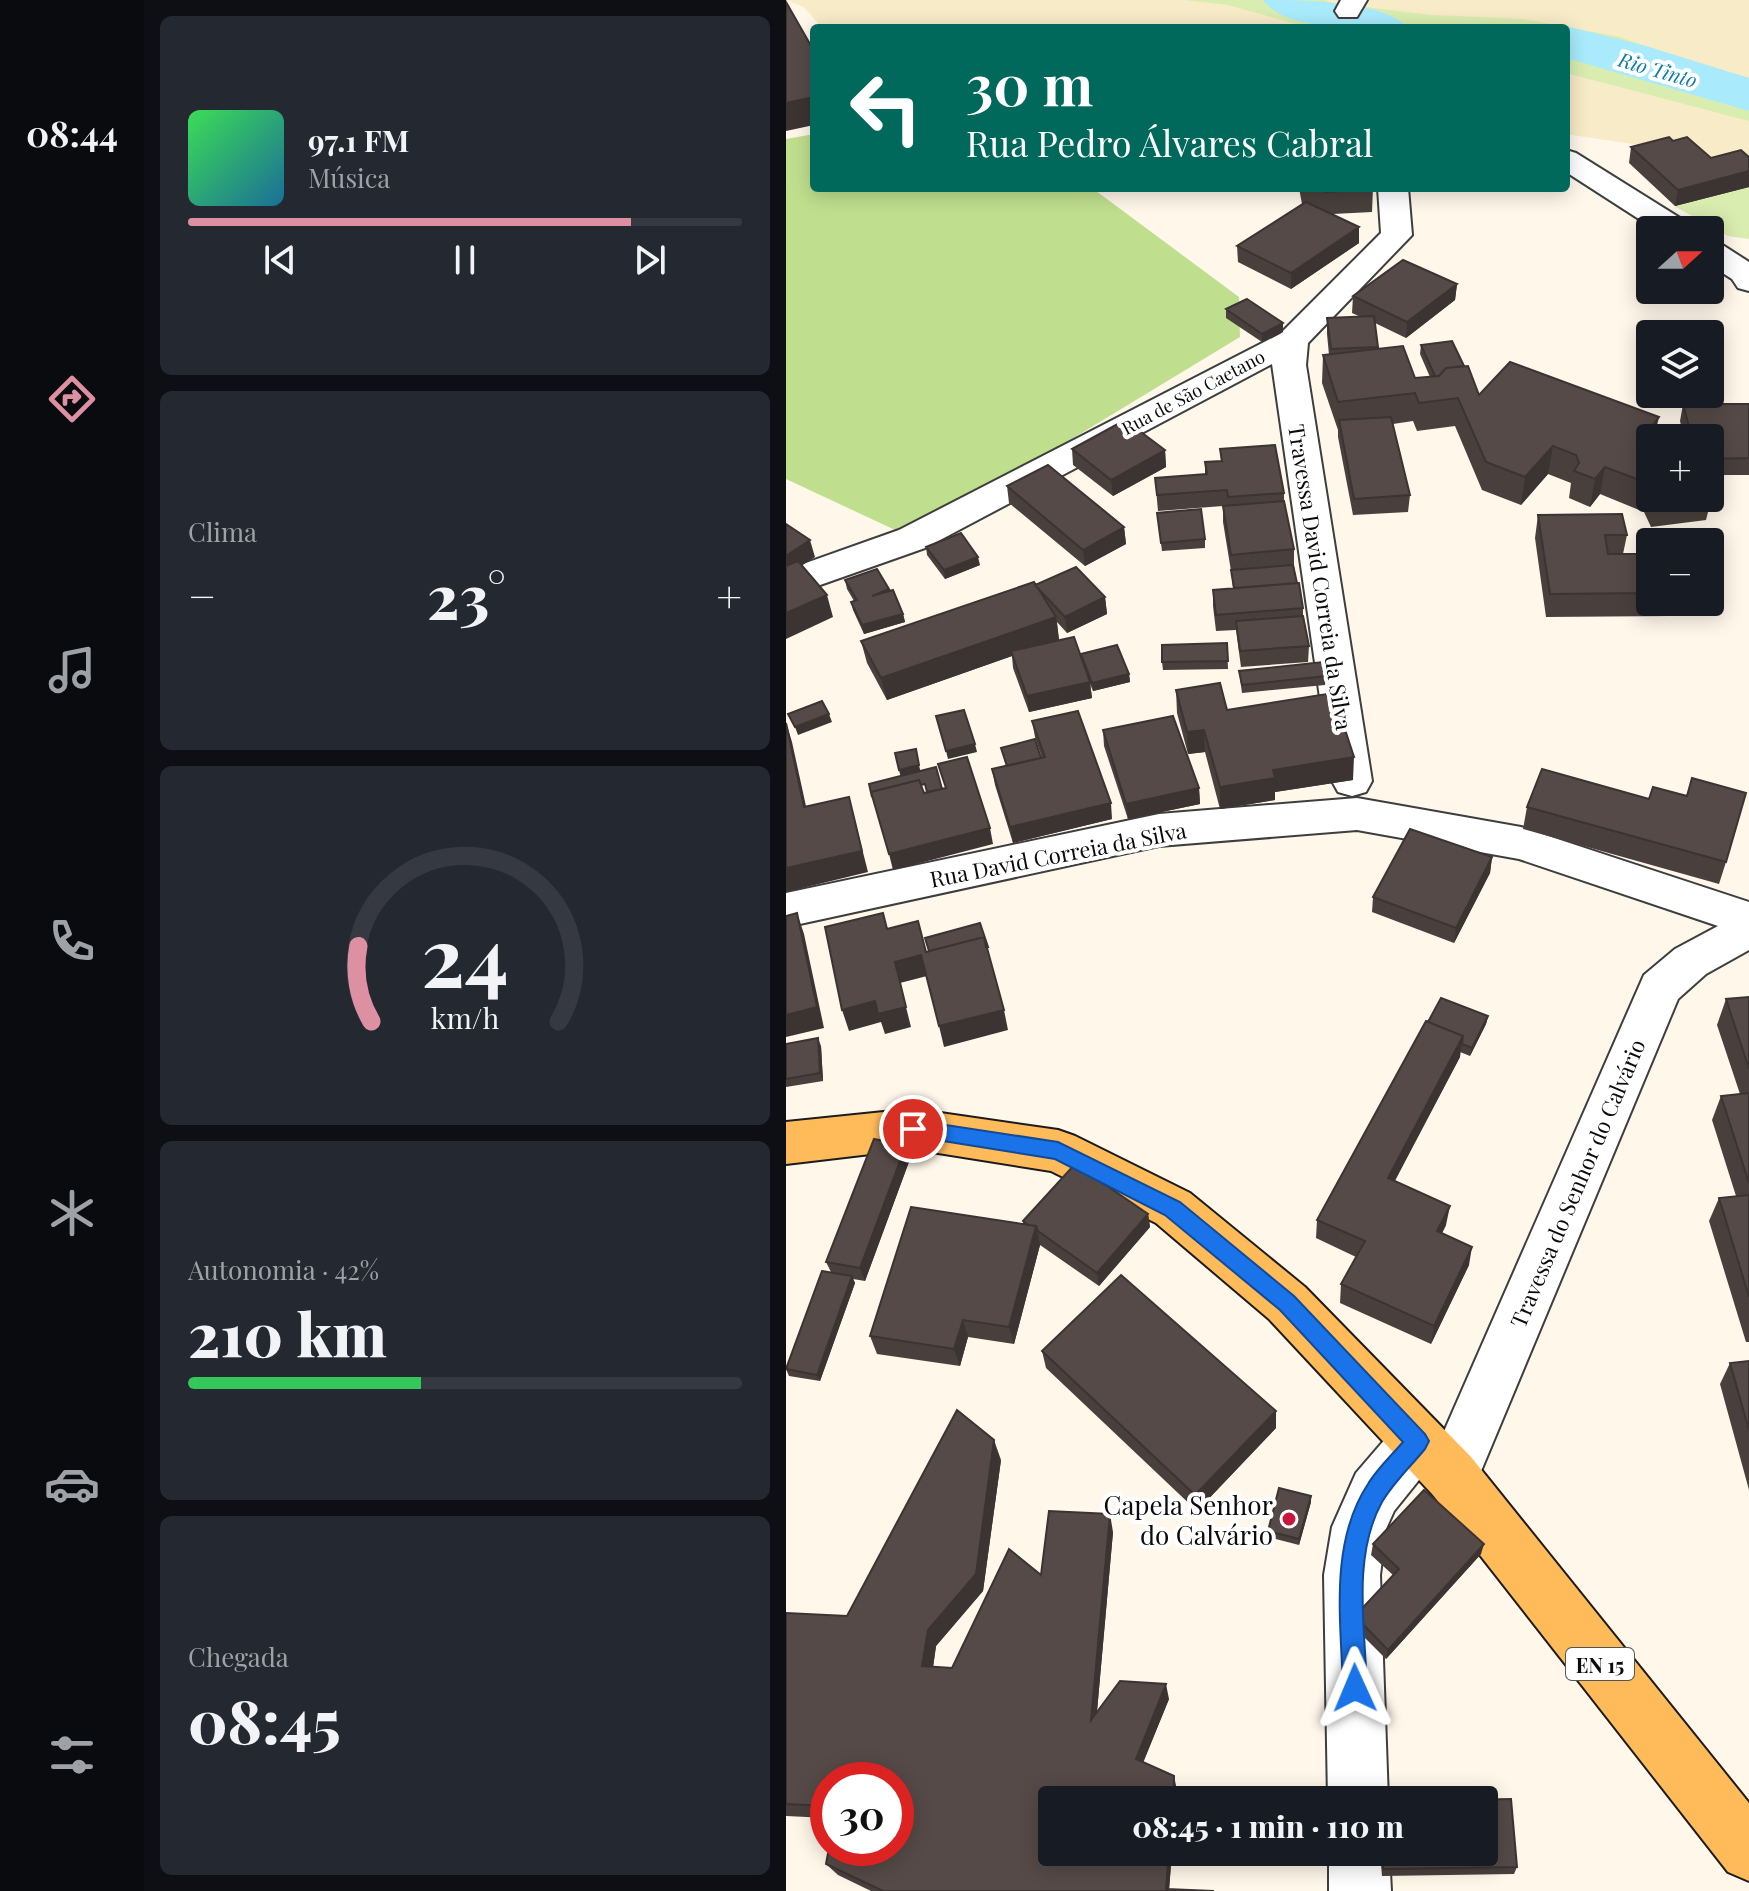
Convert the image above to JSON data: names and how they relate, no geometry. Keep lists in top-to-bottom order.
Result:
{
  "streets": {
    "main road": ["EN 15"],
    "street": [
      "Rua de São Caetano",
      "Travessa David Correia da Silva",
      "Rua David Correia da Silva",
      "Travessa do Senhor do Calvário"
    ]
  },
  "crossings": [
    ["Rua de São Caetano", "Travessa David Correia da Silva"],
    ["Travessa David Correia da Silva", "Rua David Correia da Silva"],
    ["Travessa do Senhor do Calvário", "EN 15"]
  ],
  "water": ["Rio Tinto"],
  "places": ["Capela Senhor do Calvário"],
  "north": "right",
  "page": {
    "tabs": "08:44",
    "turn": ["30 m", "Rua Pedro Álvares Cabral"],
    "song": ["97.1 FM", "Música"],
    "map_buttons": ["+", "−"],
    "tile": [
      "Clima",
      ["Autonomia · 42%", "210 km"],
      ["Chegada", "08:45"]
    ],
    "heat": ["−", "23°", "+"],
    "limit": "30",
    "trip": "08:45 · 1 min · 110 m",
    "gauge": ["24", "km/h"]
  }
}
